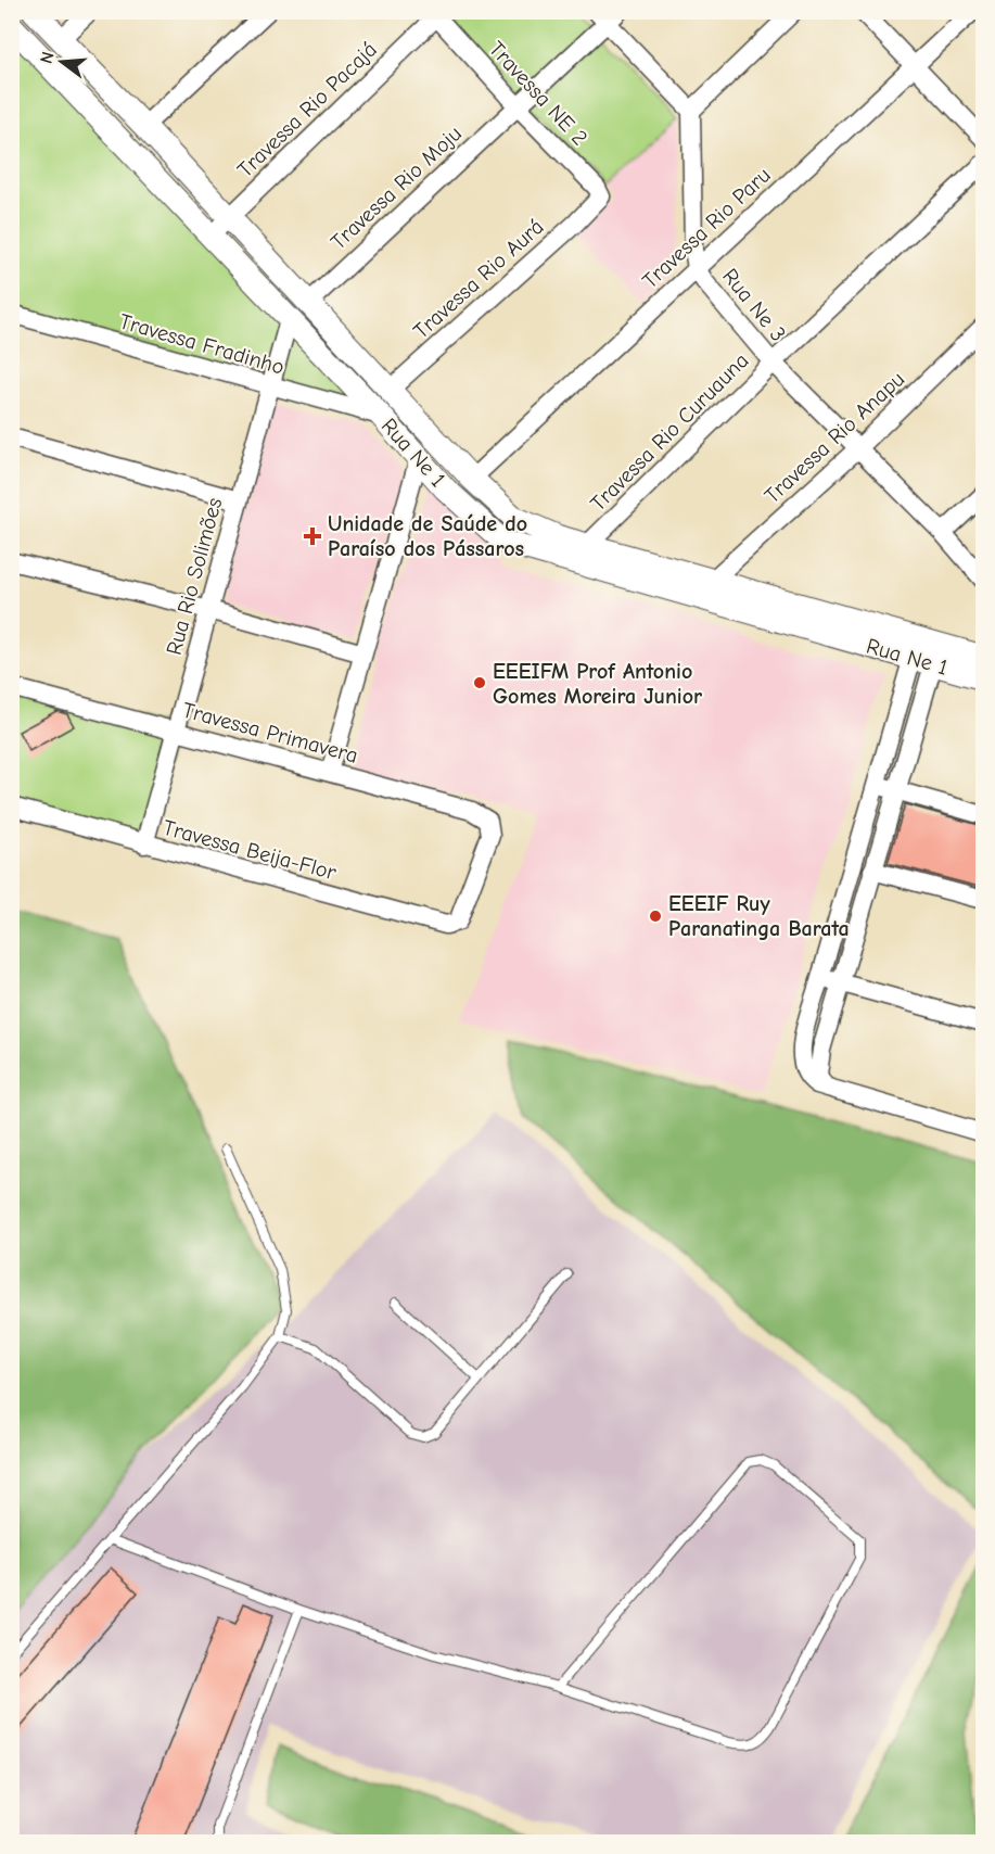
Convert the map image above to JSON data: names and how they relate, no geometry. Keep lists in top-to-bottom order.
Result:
{
  "streets": {
    "street": [
      "Travessa NE 2",
      "Travessa Rio Pacajá",
      "Travessa Rio Moju",
      "Travessa Rio Paru",
      "Travessa Rio Aurá",
      "Rua Ne 3",
      "Travessa Fradinho",
      "Travessa Rio Curuauna",
      "Travessa Rio Anapu",
      "Rua Ne 1",
      "Rua Rio Solimões",
      "Travessa Primavera",
      "Travessa Beija-Flor"
    ]
  },
  "crossings": [
    ["Travessa NE 2", "Travessa Rio Pacajá"],
    ["Travessa NE 2", "Travessa Rio Moju"],
    ["Travessa NE 2", "Travessa Rio Aurá"],
    ["Travessa Rio Pacajá", "Rua Ne 1"],
    ["Travessa Rio Moju", "Rua Ne 1"],
    ["Travessa Rio Paru", "Rua Ne 3"],
    ["Travessa Rio Paru", "Rua Ne 1"],
    ["Travessa Rio Aurá", "Rua Ne 1"],
    ["Rua Ne 3", "Travessa Rio Curuauna"],
    ["Rua Ne 3", "Travessa Rio Anapu"],
    ["Travessa Fradinho", "Rua Ne 1"],
    ["Travessa Fradinho", "Rua Rio Solimões"],
    ["Travessa Rio Curuauna", "Rua Ne 1"],
    ["Travessa Rio Anapu", "Rua Ne 1"],
    ["Rua Ne 1", "Rua Rio Solimões"],
    ["Rua Rio Solimões", "Travessa Primavera"],
    ["Rua Rio Solimões", "Travessa Beija-Flor"],
    ["Travessa Primavera", "Travessa Beija-Flor"]
  ],
  "places": {
    "health": ["Unidade de Saúde do Paraíso dos Pássaros"],
    "other": ["EEEIFM Prof Antonio Gomes Moreira Junior", "EEEIF Ruy Paranatinga Barata"]
  },
  "north": "left"
}
